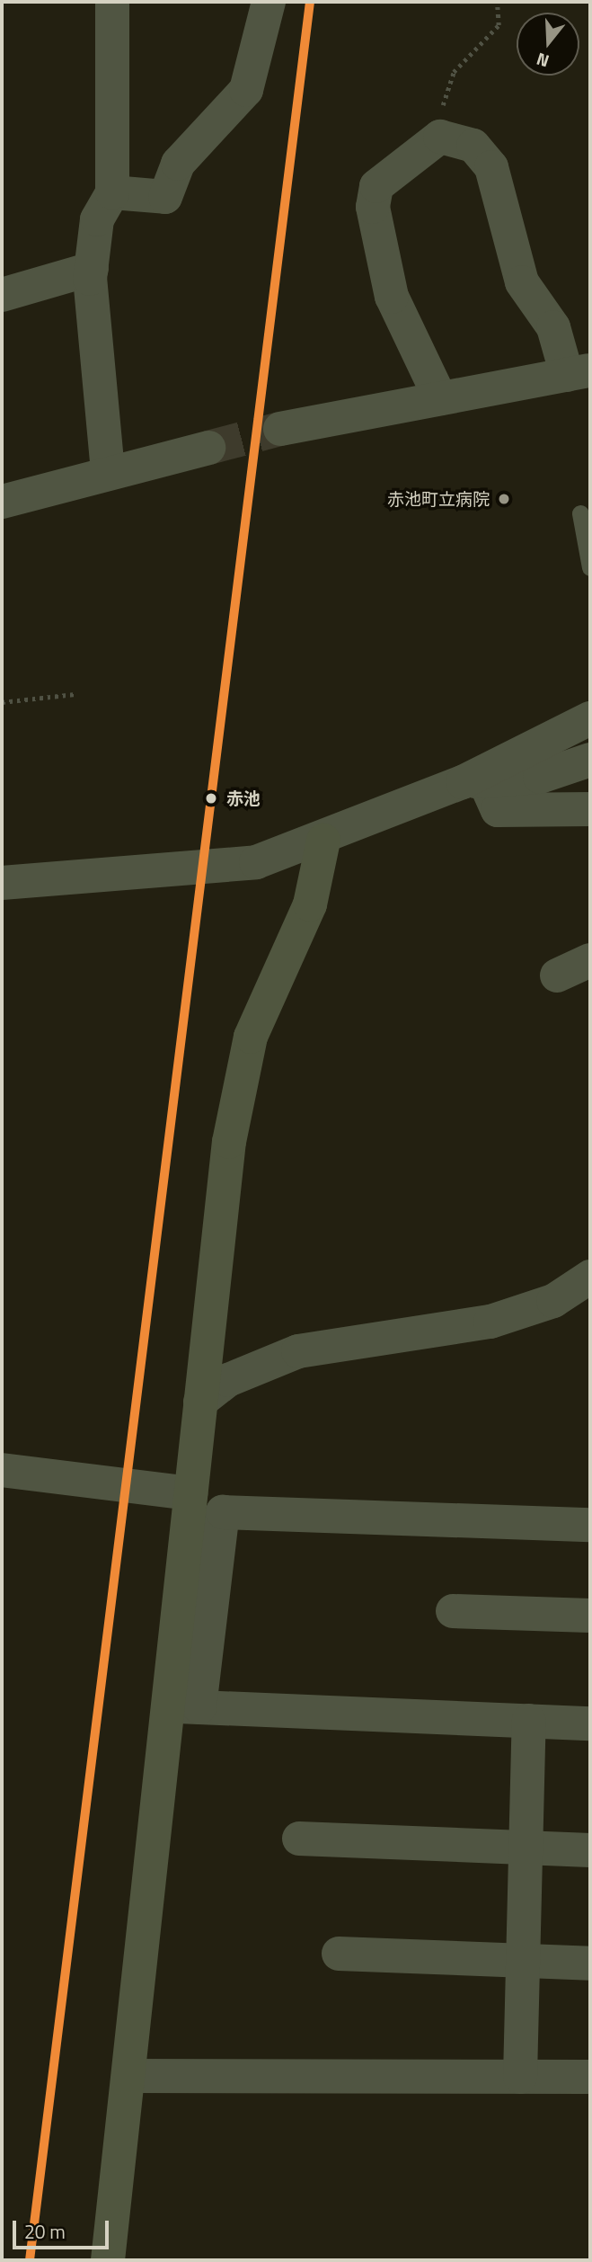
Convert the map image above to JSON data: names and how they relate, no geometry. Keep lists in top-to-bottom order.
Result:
{
  "places": ["赤池町立病院", "赤池"],
  "scale_bar": "20 m",
  "north": "bottom"
}
